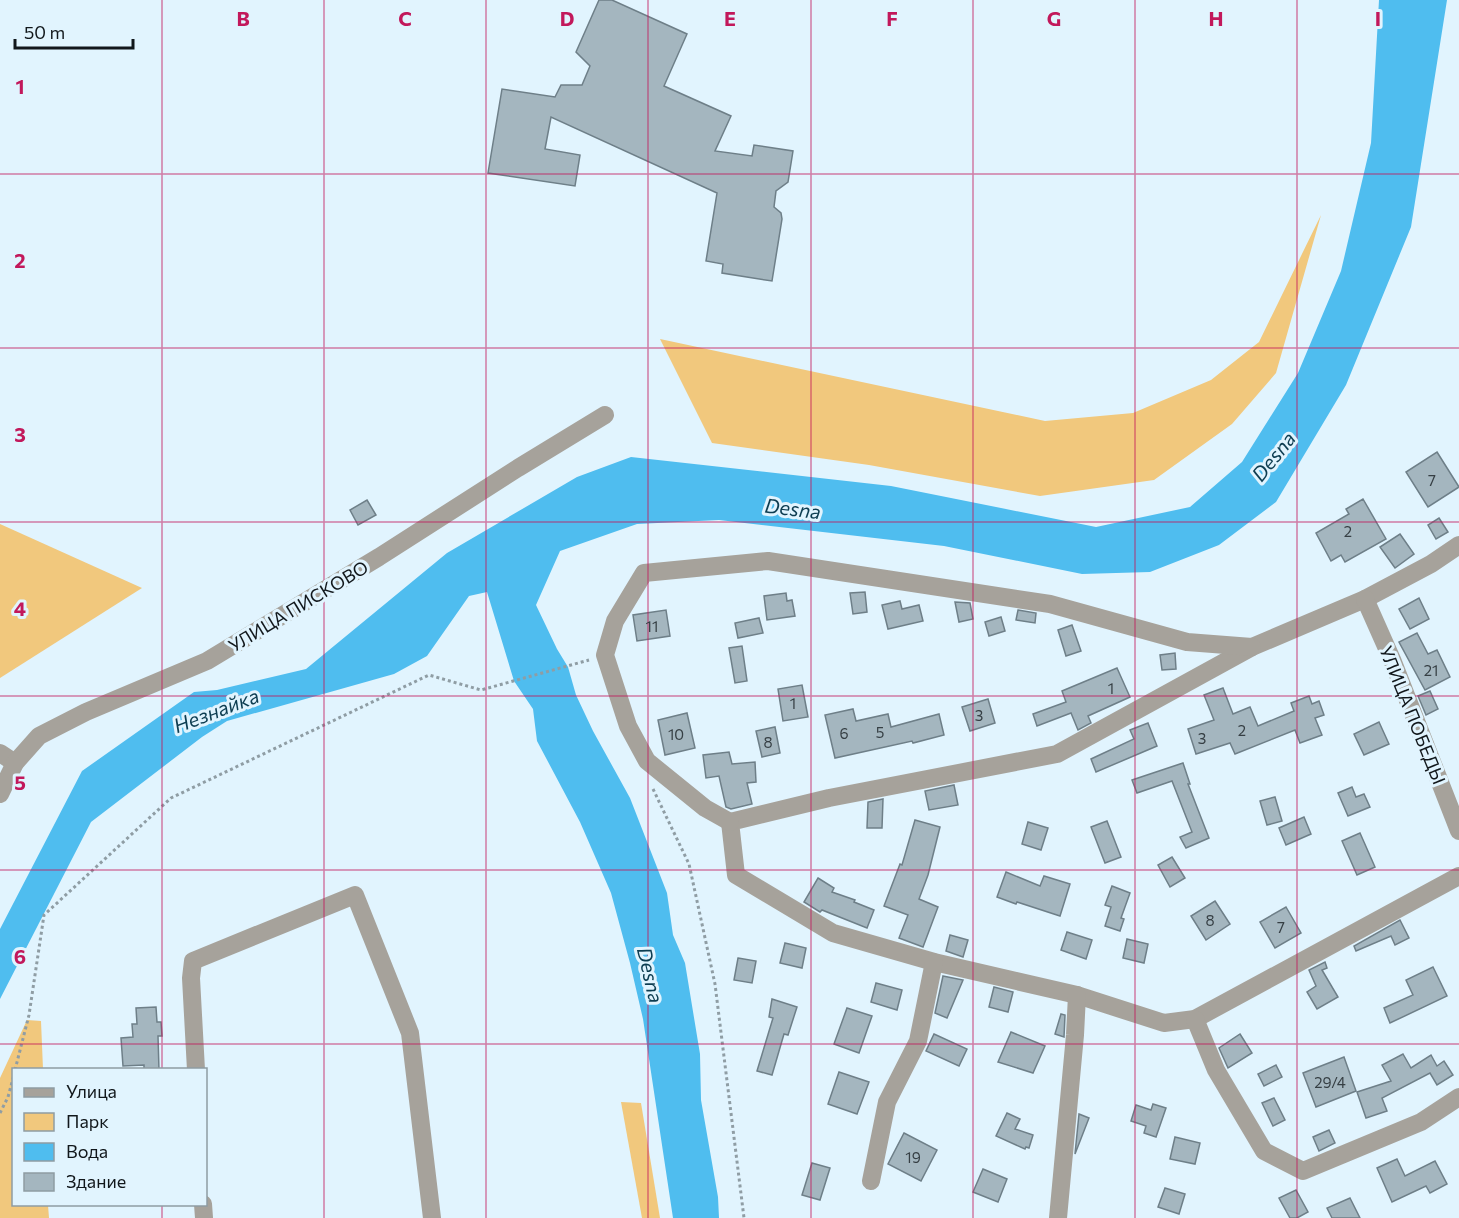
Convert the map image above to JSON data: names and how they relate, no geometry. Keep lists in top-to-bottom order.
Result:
{
  "streets": {
    "street": ["УЛИЦА ПИСКОВО", "УЛИЦА ПОБЕДЫ"]
  },
  "water": ["Desna", "Незнайка"],
  "house_numbers": [
    "7",
    "2",
    "11",
    "21",
    "1",
    "1",
    "3",
    "2",
    "5",
    "6",
    "10",
    "3",
    "8",
    "8",
    "7",
    "29/4",
    "19"
  ],
  "legend": [
    "Улица",
    "Парк",
    "Вода",
    "Здание"
  ],
  "scale_bar": "50 m",
  "grid": {
    "columns": [
      "B",
      "C",
      "D",
      "E",
      "F",
      "G",
      "H",
      "I"
    ],
    "rows": [
      "1",
      "2",
      "3",
      "4",
      "5",
      "6"
    ]
  }
}
